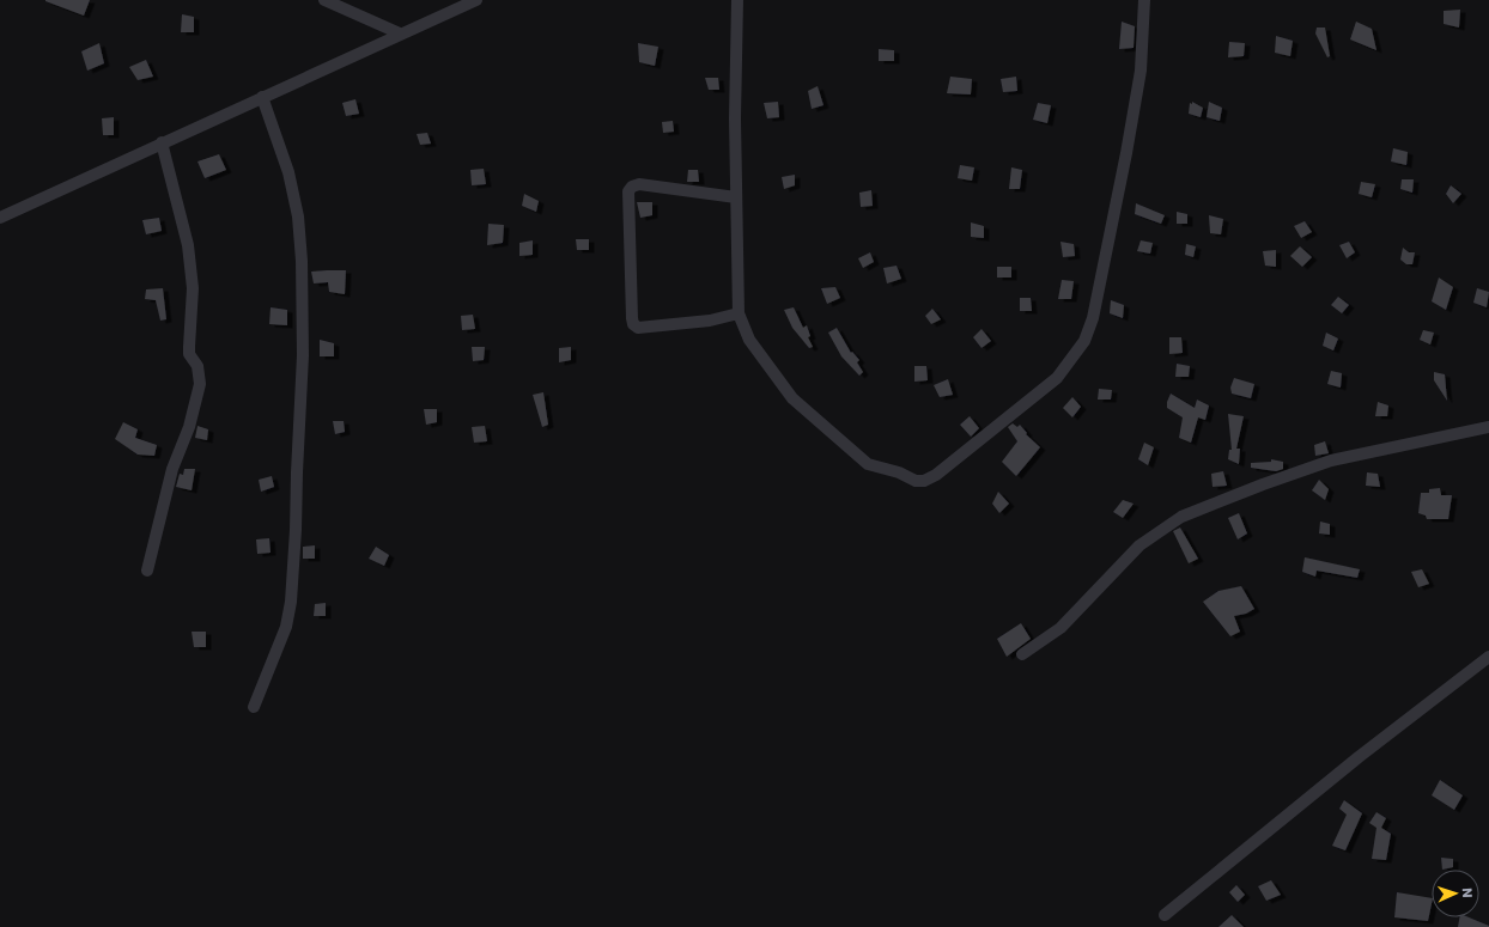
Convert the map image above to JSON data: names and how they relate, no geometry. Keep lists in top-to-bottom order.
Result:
{
  "north": "right"
}
